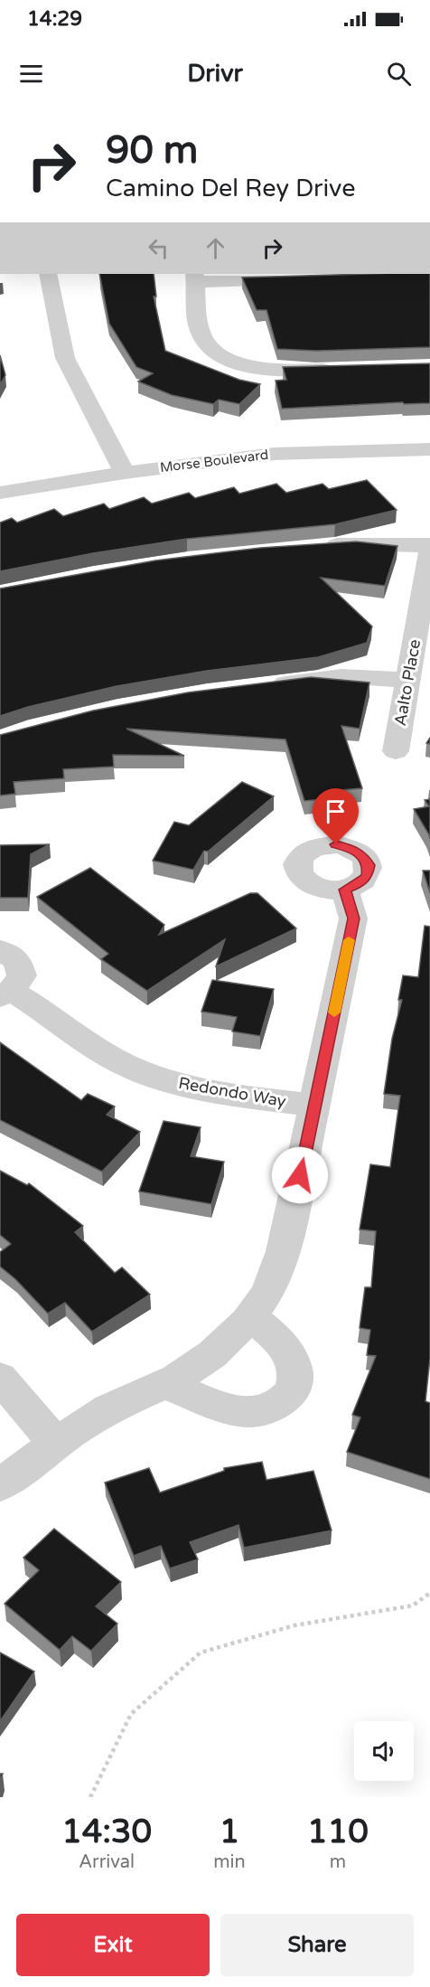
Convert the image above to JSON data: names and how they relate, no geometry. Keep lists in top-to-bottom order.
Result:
{
  "streets": {
    "street": ["Morse Boulevard", "Aalto Place", "Redondo Way"]
  },
  "page": {
    "status": "14:29",
    "header": "Drivr",
    "turn": ["90 m", "Camino Del Rey Drive"],
    "eta": [
      "14:30",
      "Arrival",
      "1",
      "min",
      "110",
      "m"
    ],
    "buttons": ["Exit", "Share"]
  }
}
